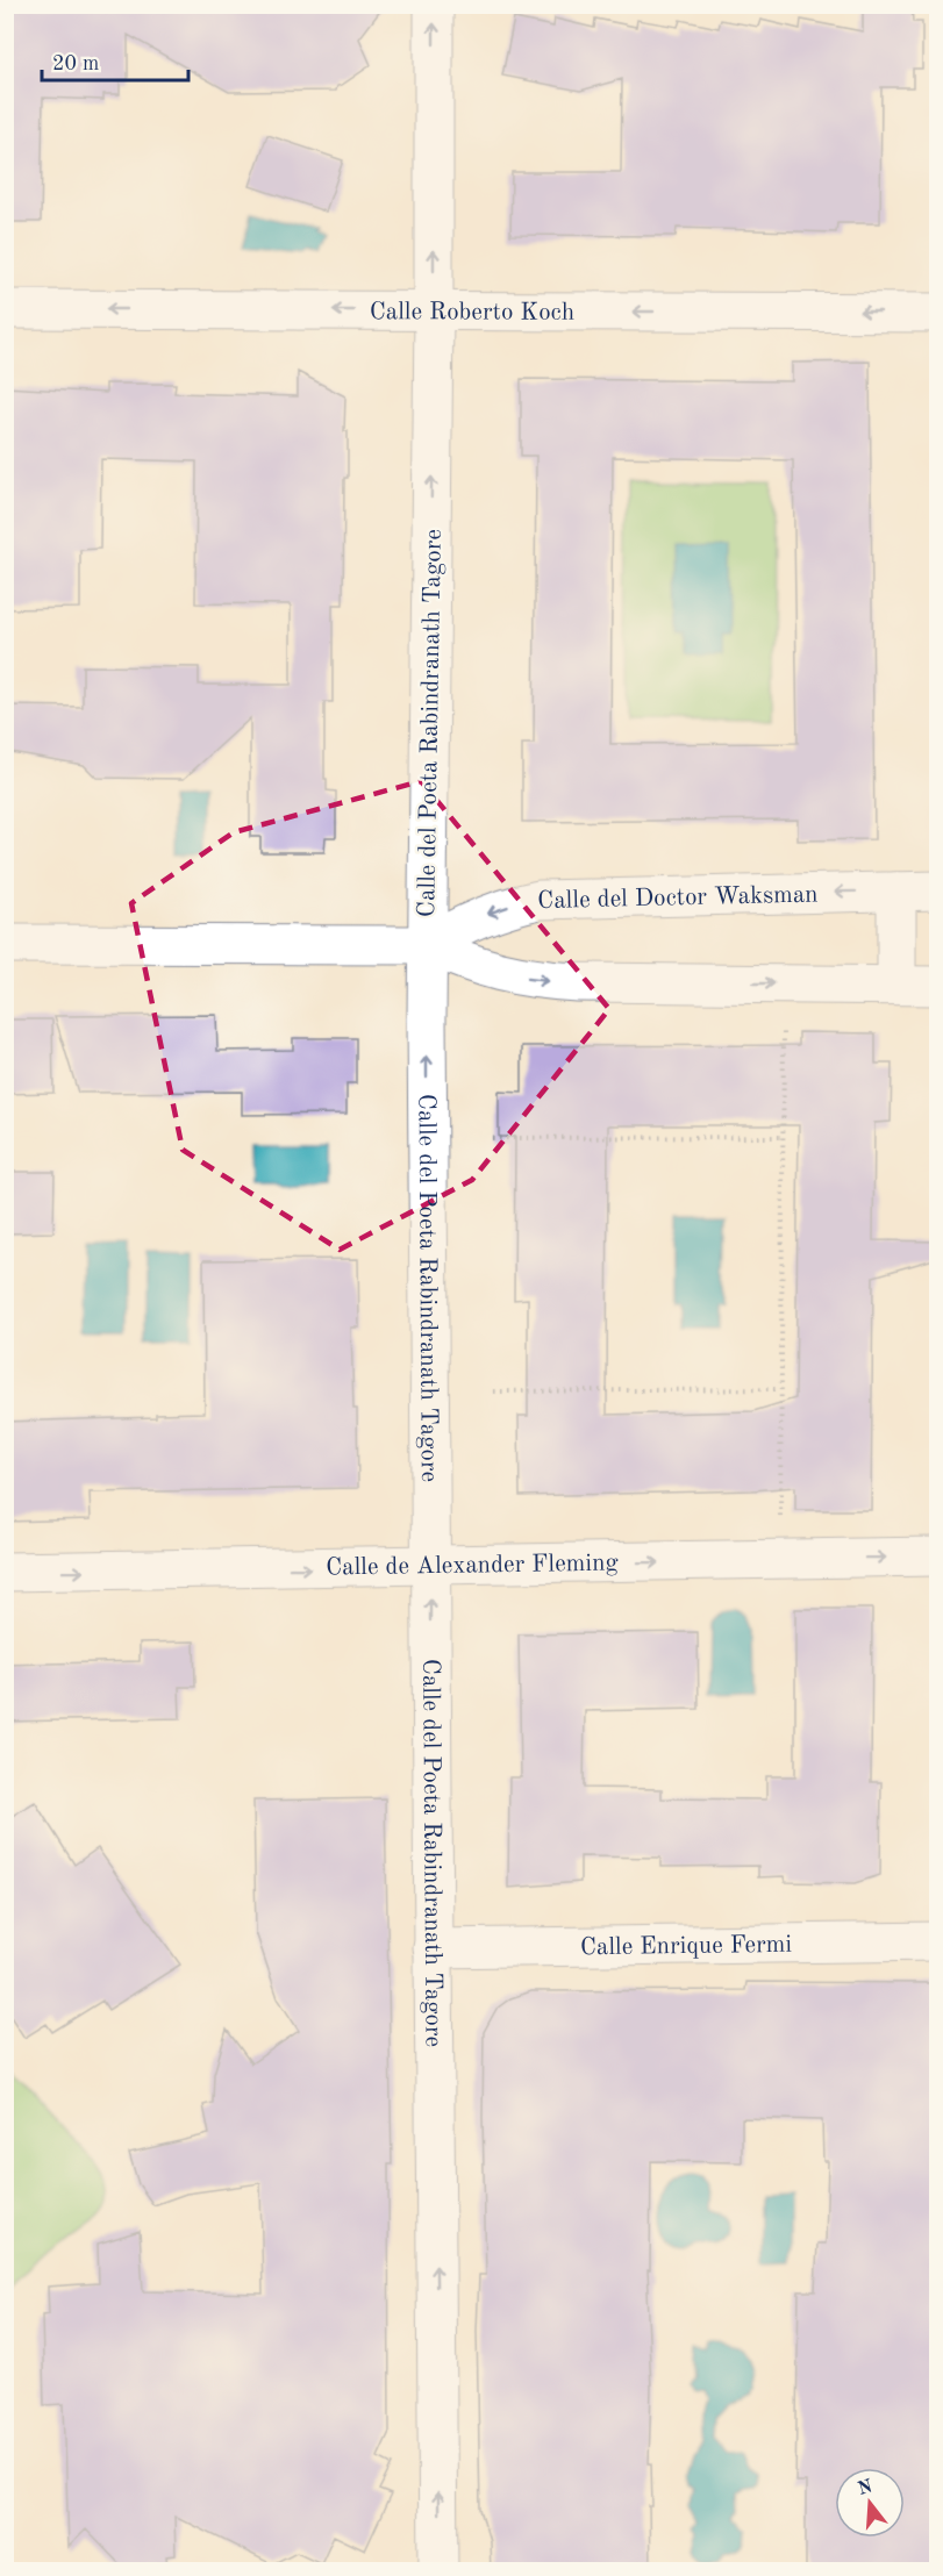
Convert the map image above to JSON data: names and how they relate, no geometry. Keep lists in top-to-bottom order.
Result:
{
  "streets": {
    "street": [
      "Calle Roberto Koch",
      "Calle del Poeta Rabindranath Tagore",
      "Calle del Doctor Waksman",
      "Calle de Alexander Fleming",
      "Calle Enrique Fermi"
    ]
  },
  "crossings": [
    ["Calle Roberto Koch", "Calle del Poeta Rabindranath Tagore"],
    ["Calle del Poeta Rabindranath Tagore", "Calle del Doctor Waksman"],
    ["Calle del Poeta Rabindranath Tagore", "Calle de Alexander Fleming"],
    ["Calle del Poeta Rabindranath Tagore", "Calle Enrique Fermi"]
  ],
  "one_way": ["Calle Roberto Koch", "Calle del Poeta Rabindranath Tagore", "Calle de Alexander Fleming"],
  "scale_bar": "20 m",
  "north": "top"
}
